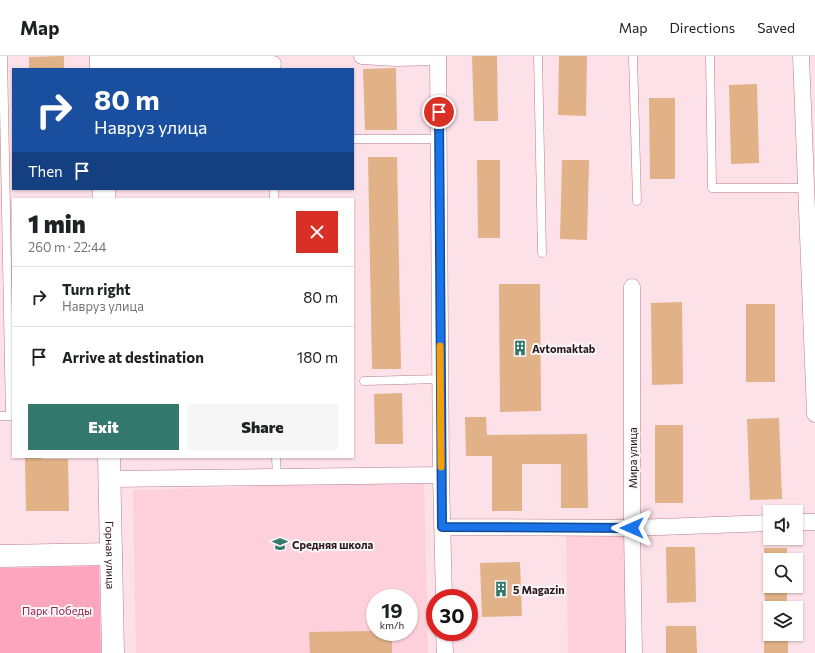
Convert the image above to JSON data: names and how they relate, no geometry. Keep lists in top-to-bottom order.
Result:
{
  "streets": {
    "street": ["Мира улица", "Горная улица"]
  },
  "parks": ["Парк Победы"],
  "places": {
    "building": ["Avtomaktab", "5 Magazin"],
    "school or university": ["Средняя школа"]
  },
  "page": {
    "header": "Map",
    "nav": ["Map", "Directions", "Saved"],
    "turn": ["80 m", "Навруз улица"],
    "then": "Then",
    "heading": ["1 min", "260 m · 22:44"],
    "list": [
      {
        "name": "Turn right",
        "note": "Навруз улица",
        "value": "80 m"
      },
      {
        "name": "Arrive at destination",
        "value": "180 m"
      }
    ],
    "buttons": ["Exit", "Share"],
    "speed": "19 km/h",
    "limit": "30"
  }
}
